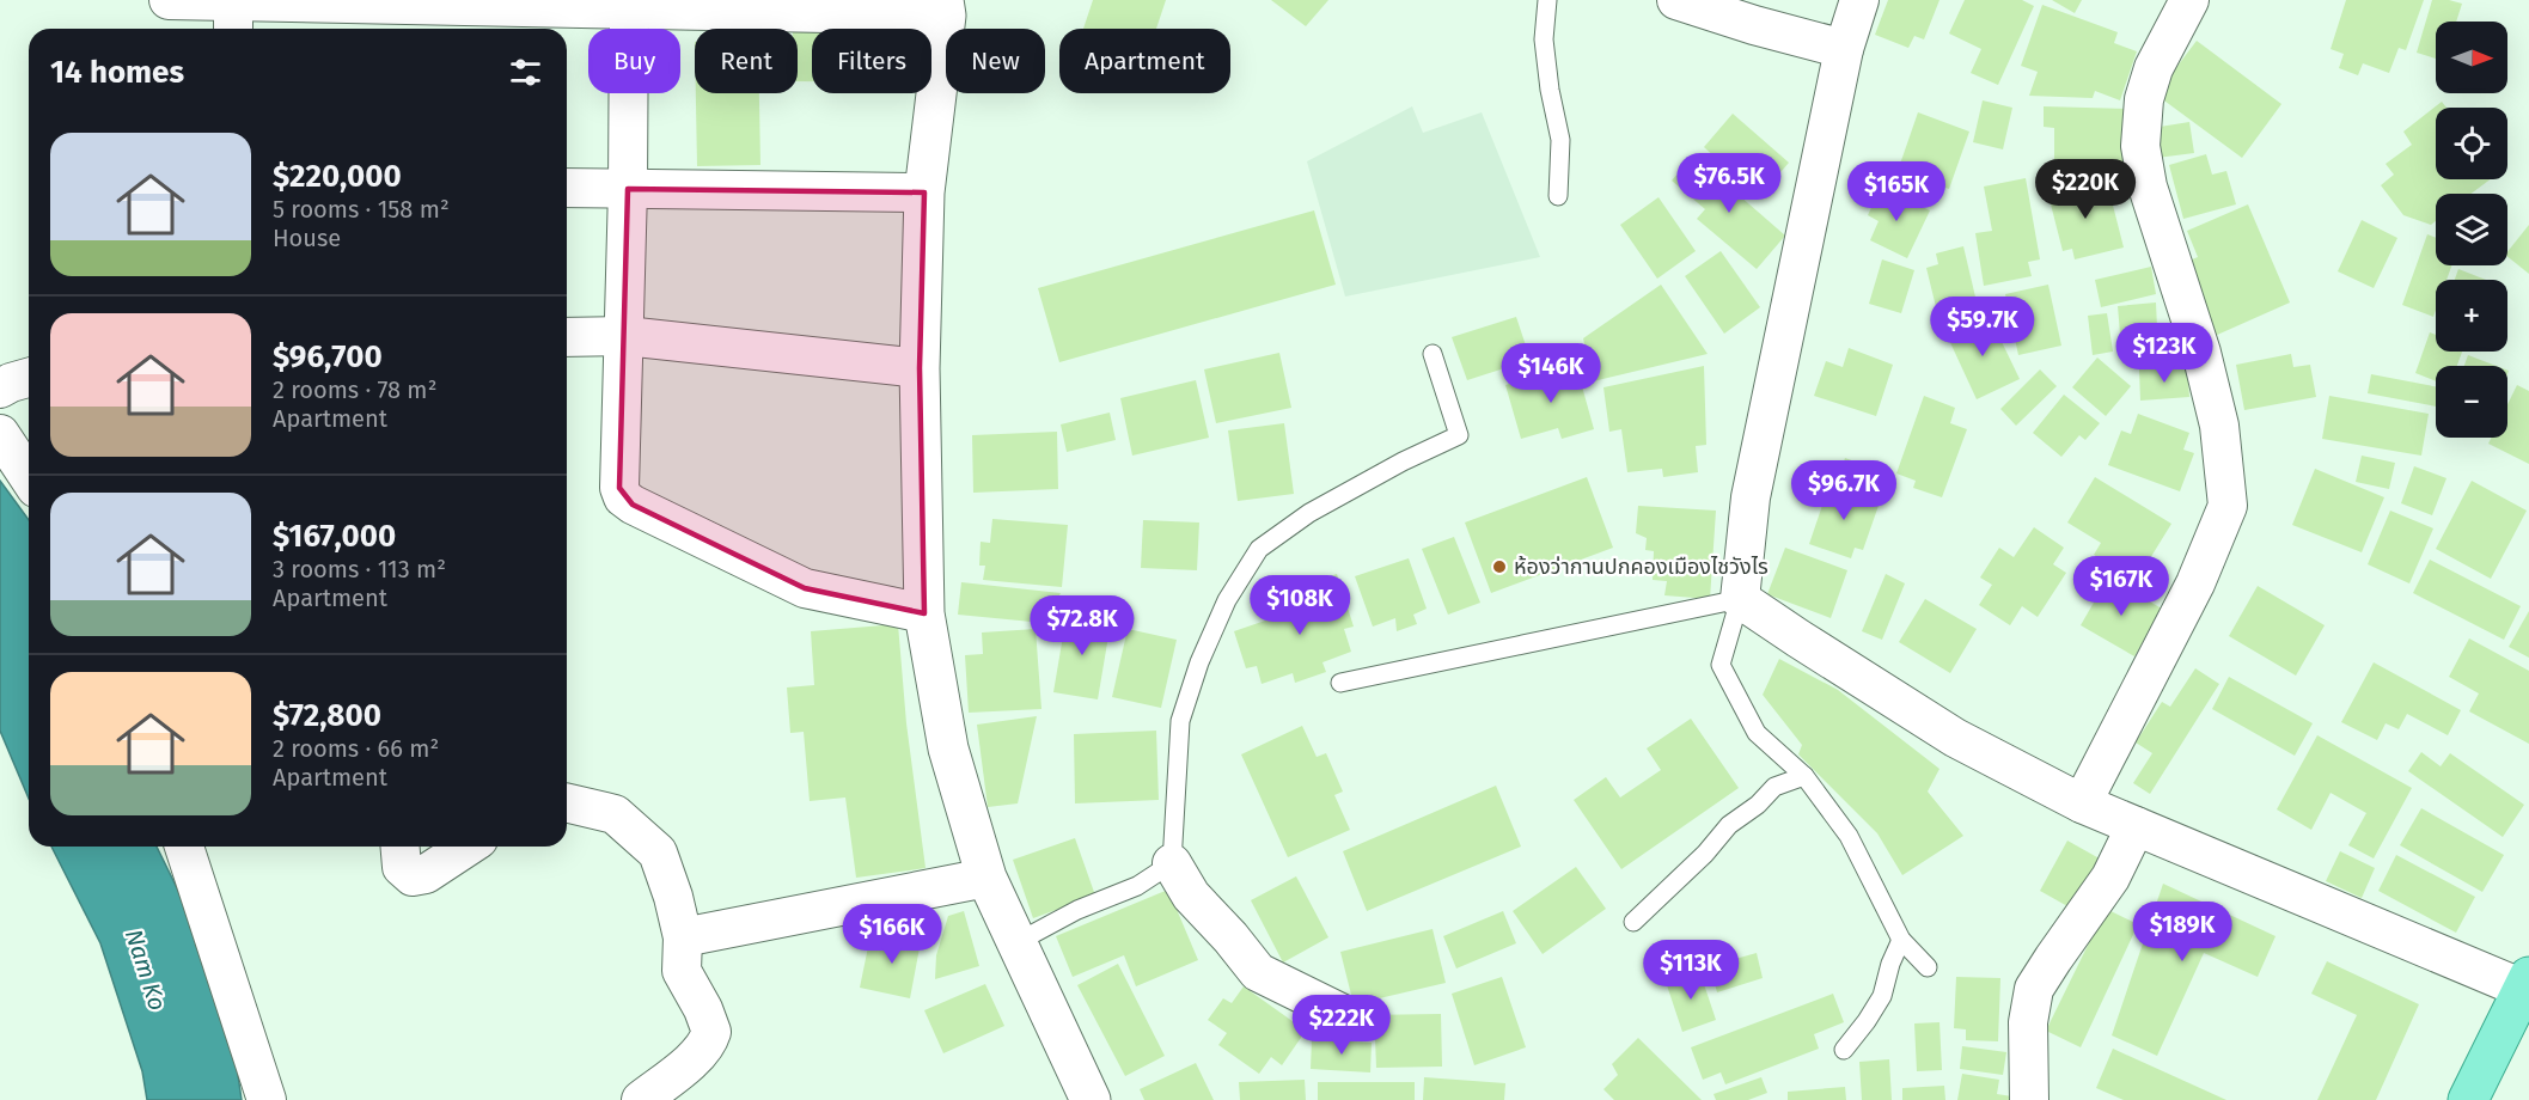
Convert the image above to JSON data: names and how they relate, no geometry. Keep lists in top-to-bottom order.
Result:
{
  "water": ["Nam Ko"],
  "places": ["ห้องว่ากานปกคองเมืองไชวังไร"],
  "north": "right",
  "page": {
    "map_buttons": ["+", "−"],
    "chip": [
      "Buy",
      "Rent",
      "Filters",
      "New",
      "Apartment"
    ],
    "heading": "14 homes",
    "list": [
      {
        "name": "$220,000",
        "note": "5 rooms · 158 m² · House"
      },
      {
        "name": "$96,700",
        "note": "2 rooms · 78 m² · Apartment"
      },
      {
        "name": "$167,000",
        "note": "3 rooms · 113 m² · Apartment"
      },
      {
        "name": "$72,800",
        "note": "2 rooms · 66 m² · Apartment"
      }
    ],
    "price": [
      "$76.5K",
      "$220K",
      "$165K",
      "$59.7K",
      "$123K",
      "$146K",
      "$96.7K",
      "$167K",
      "$108K",
      "$72.8K",
      "$189K",
      "$166K",
      "$113K",
      "$222K"
    ]
  }
}
